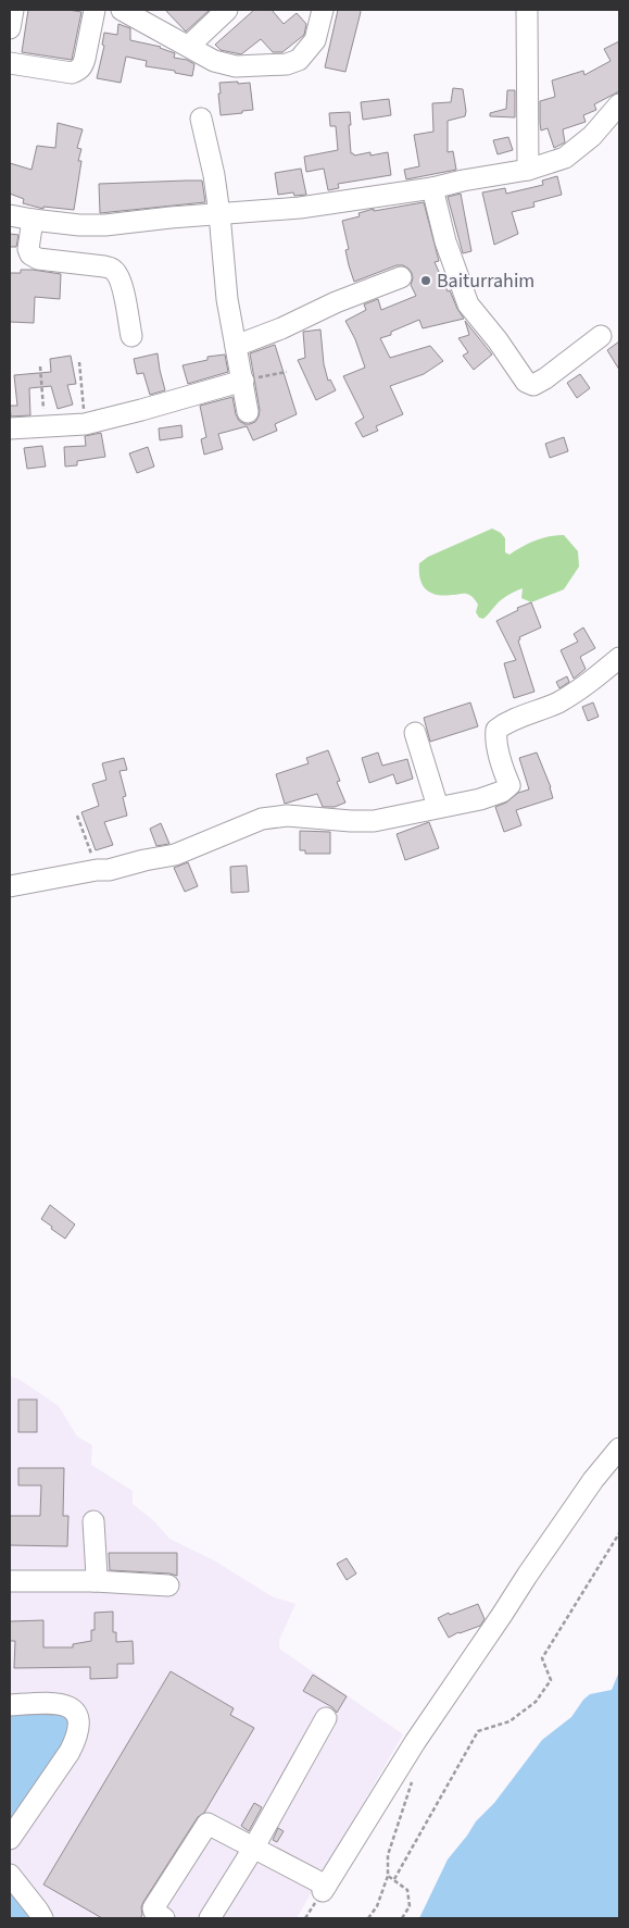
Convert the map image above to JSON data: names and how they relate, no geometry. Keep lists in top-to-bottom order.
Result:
{
  "places": ["Baiturrahim"]
}
